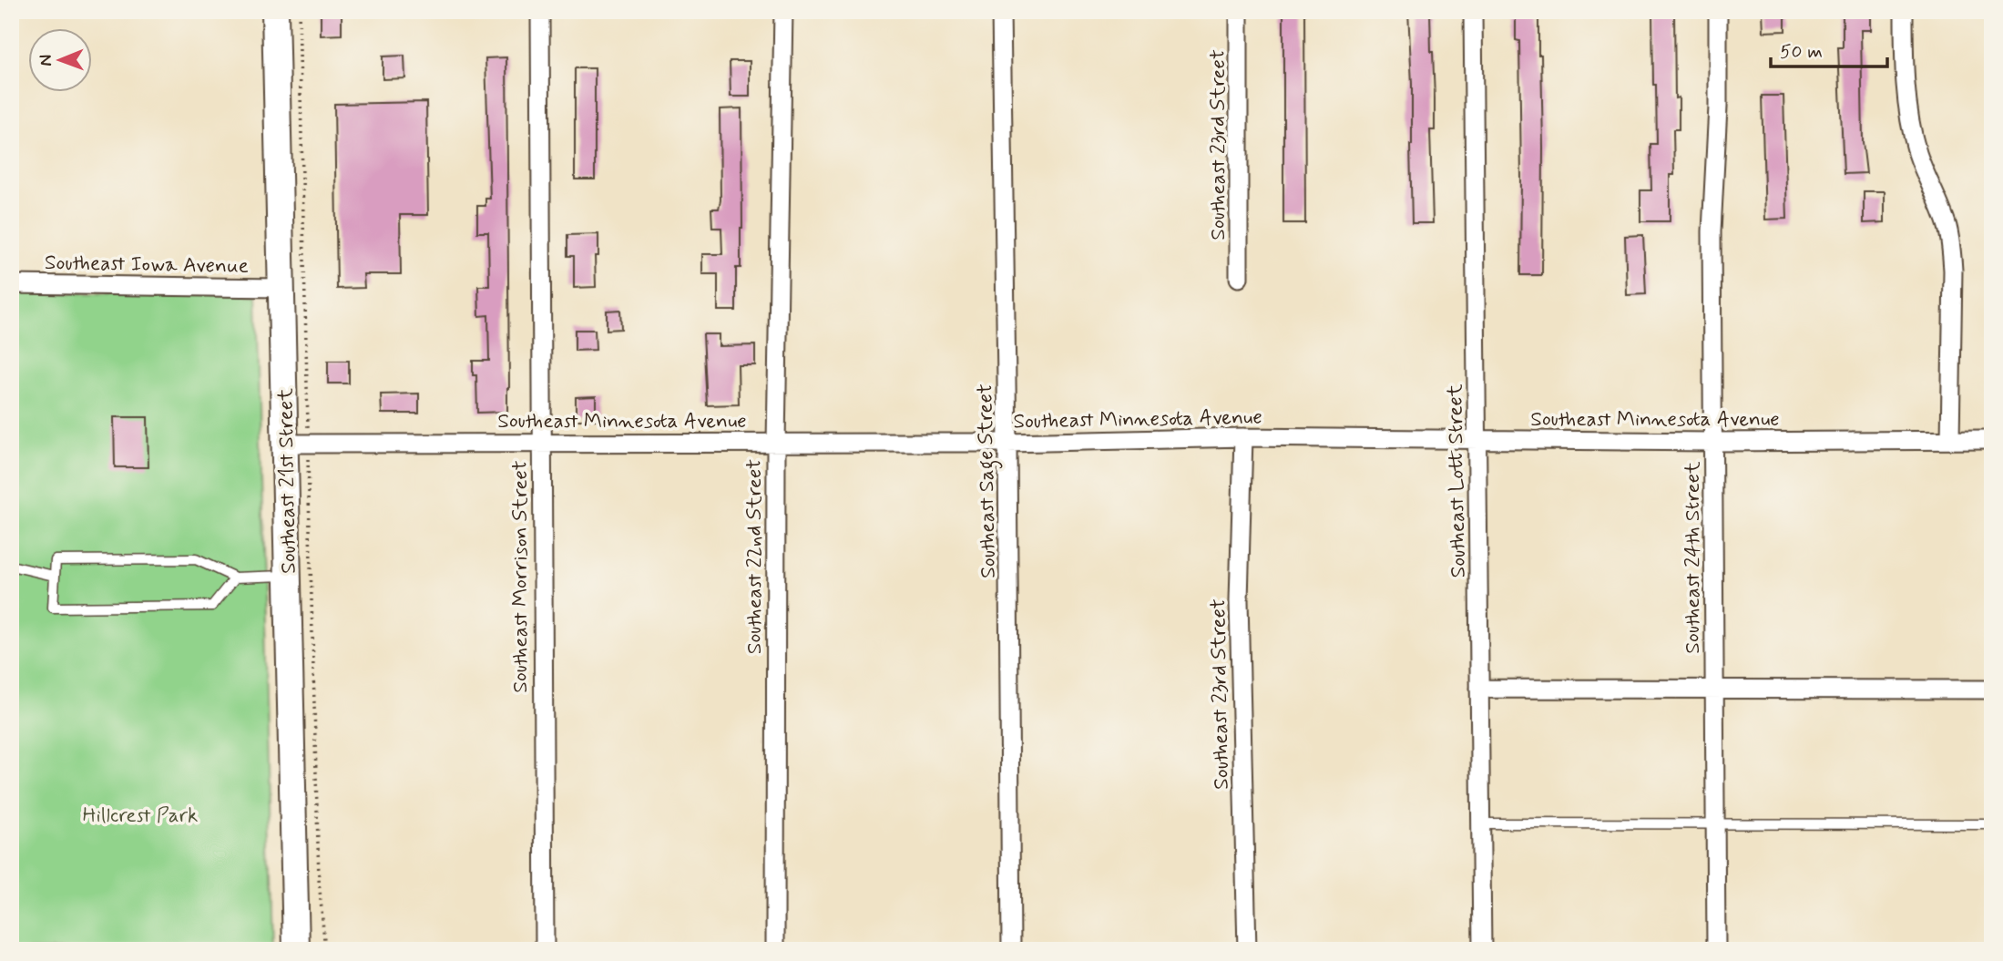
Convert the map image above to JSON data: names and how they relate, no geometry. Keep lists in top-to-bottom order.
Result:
{
  "streets": {
    "main road": ["Southeast 21st Street"],
    "street": [
      "Southeast 23rd Street",
      "Southeast Iowa Avenue",
      "Southeast Minnesota Avenue",
      "Southeast Sage Street",
      "Southeast Lott Street",
      "Southeast 22nd Street",
      "Southeast 24th Street",
      "Southeast Morrison Street"
    ]
  },
  "crossings": [
    ["Southeast 23rd Street", "Southeast Minnesota Avenue"],
    ["Southeast Iowa Avenue", "Southeast 21st Street"],
    ["Southeast Minnesota Avenue", "Southeast 21st Street"],
    ["Southeast Minnesota Avenue", "Southeast Sage Street"],
    ["Southeast Minnesota Avenue", "Southeast Lott Street"],
    ["Southeast Minnesota Avenue", "Southeast 22nd Street"],
    ["Southeast Minnesota Avenue", "Southeast 24th Street"],
    ["Southeast Minnesota Avenue", "Southeast Morrison Street"]
  ],
  "parks": ["Hillcrest Park"],
  "scale_bar": "50 m",
  "north": "left"
}
